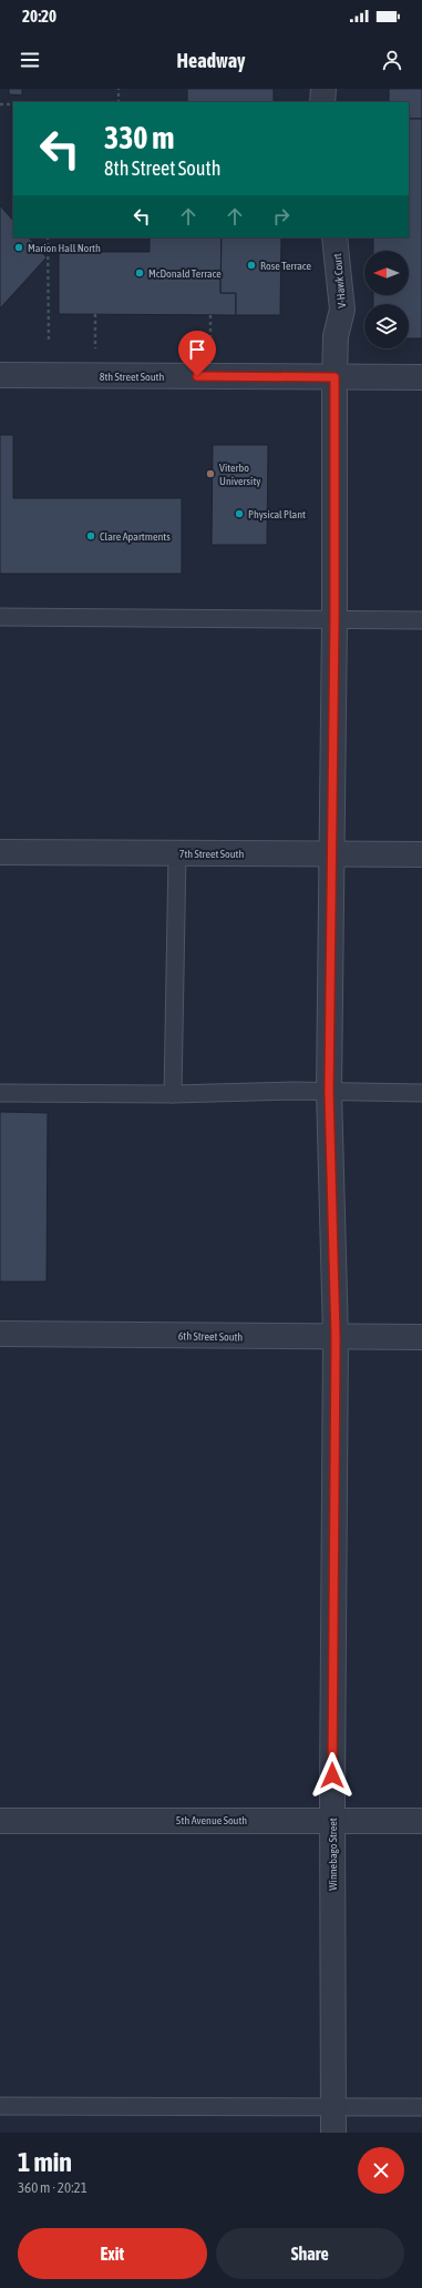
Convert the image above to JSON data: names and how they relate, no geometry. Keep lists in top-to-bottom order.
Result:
{
  "streets": {
    "street": [
      "V-Hawk Court",
      "8th Street South",
      "7th Street South",
      "6th Street South",
      "5th Avenue South",
      "Winnebago Street"
    ]
  },
  "crossings": [
    ["V-Hawk Court", "8th Street South"],
    ["V-Hawk Court", "Winnebago Street"],
    ["8th Street South", "Winnebago Street"],
    ["7th Street South", "Winnebago Street"],
    ["6th Street South", "Winnebago Street"],
    ["5th Avenue South", "Winnebago Street"]
  ],
  "places": [
    "Marion Hall North",
    "Rose Terrace",
    "McDonald Terrace",
    "Viterbo University",
    "Physical Plant",
    "Clare Apartments"
  ],
  "north": "left",
  "page": {
    "status": "20:20",
    "header": "Headway",
    "turn": ["330 m", "8th Street South"],
    "heading": ["1 min", "360 m · 20:21"],
    "buttons": ["Exit", "Share"]
  }
}
